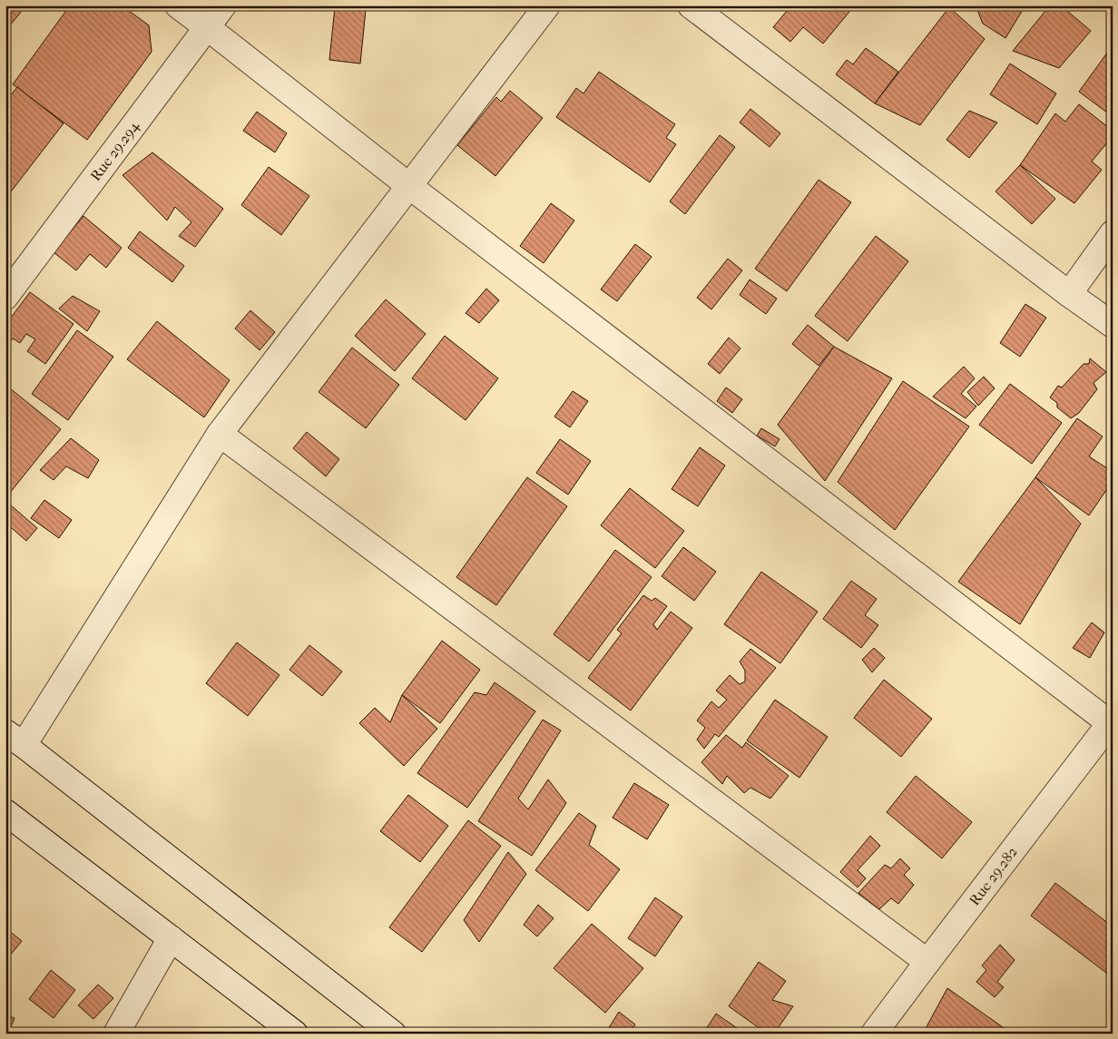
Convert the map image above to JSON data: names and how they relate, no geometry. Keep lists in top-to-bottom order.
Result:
{
  "streets": {
    "street": ["Rue 29.294", "Rue 29.282"]
  }
}
